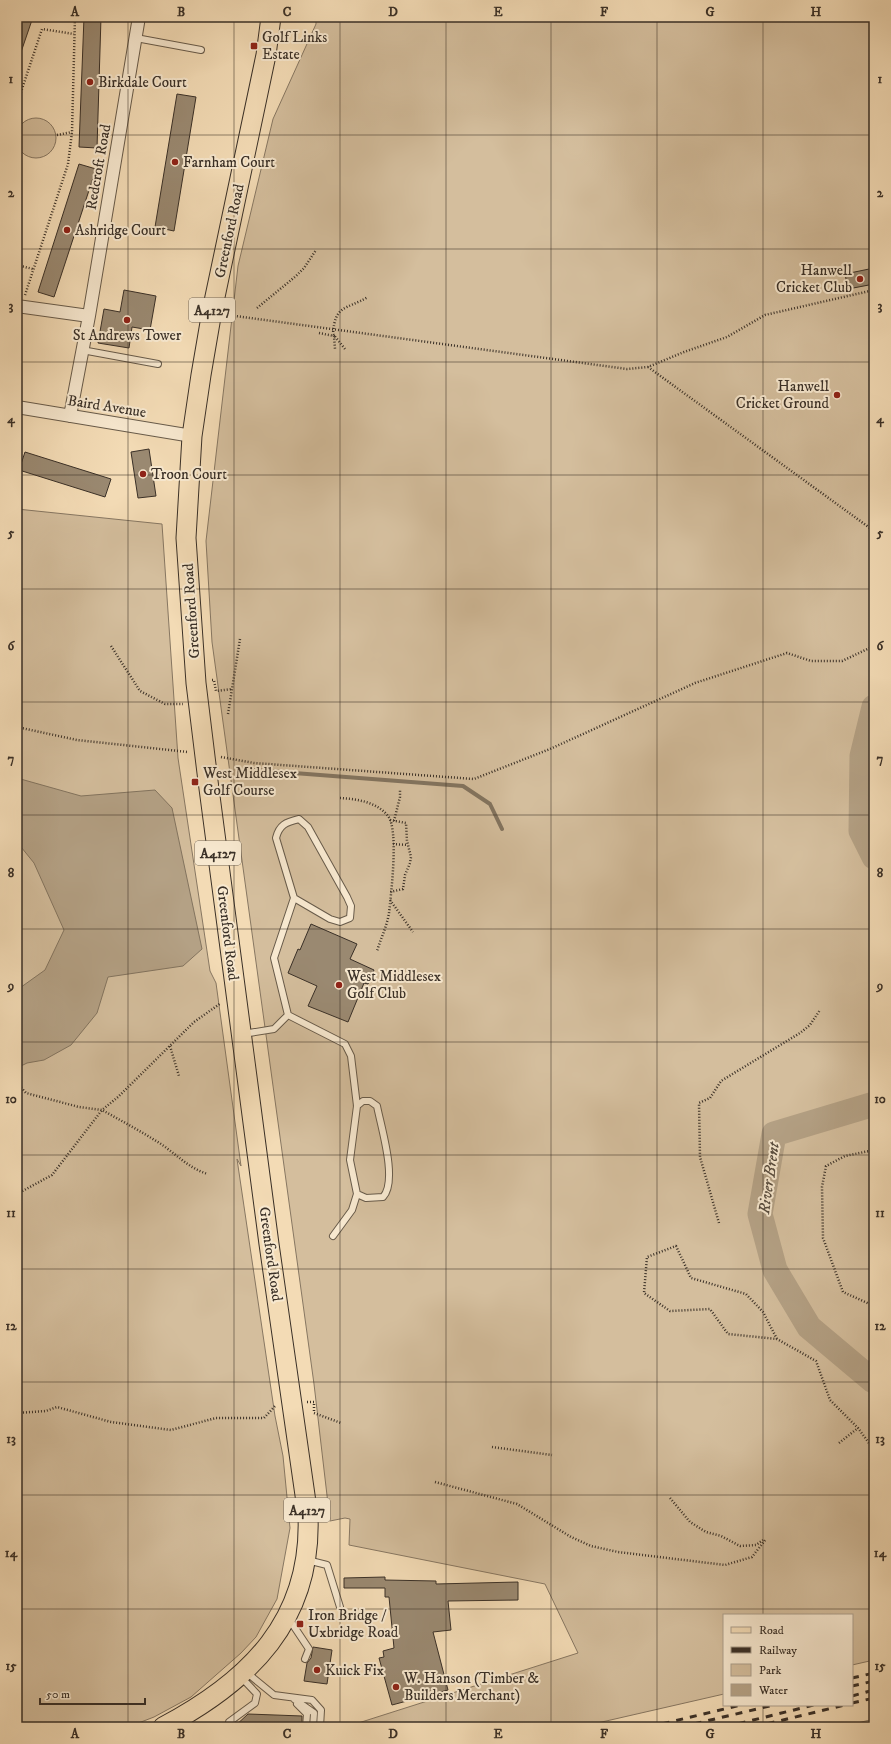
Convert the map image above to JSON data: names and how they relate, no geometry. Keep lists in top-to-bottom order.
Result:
{
  "streets": {
    "main road": ["Greenford Road", "A4127"],
    "street": ["Redcroft Road", "Baird Avenue"]
  },
  "crossings": [
    ["Redcroft Road", "Baird Avenue"],
    ["Greenford Road", "Baird Avenue"]
  ],
  "water": ["River Brent"],
  "places": {
    "transit": ["Golf Links Estate", "West Middlesex Golf Course", "Iron Bridge / Uxbridge Road"],
    "other": [
      "Birkdale Court",
      "Farnham Court",
      "Ashridge Court",
      "Hanwell Cricket Club",
      "St Andrews Tower",
      "Hanwell Cricket Ground",
      "Troon Court",
      "West Middlesex Golf Club",
      "Kuick Fix",
      "W. Hanson (Timber & Builders Merchant)"
    ]
  },
  "legend": [
    "Road",
    "Railway",
    "Park",
    "Water"
  ],
  "scale_bar": "50 m",
  "grid": {
    "columns": [
      "A",
      "B",
      "C",
      "D",
      "E",
      "F",
      "G",
      "H"
    ],
    "rows": [
      "1",
      "2",
      "3",
      "4",
      "5",
      "6",
      "7",
      "8",
      "9",
      "10",
      "11",
      "12",
      "13",
      "14",
      "15"
    ]
  }
}
